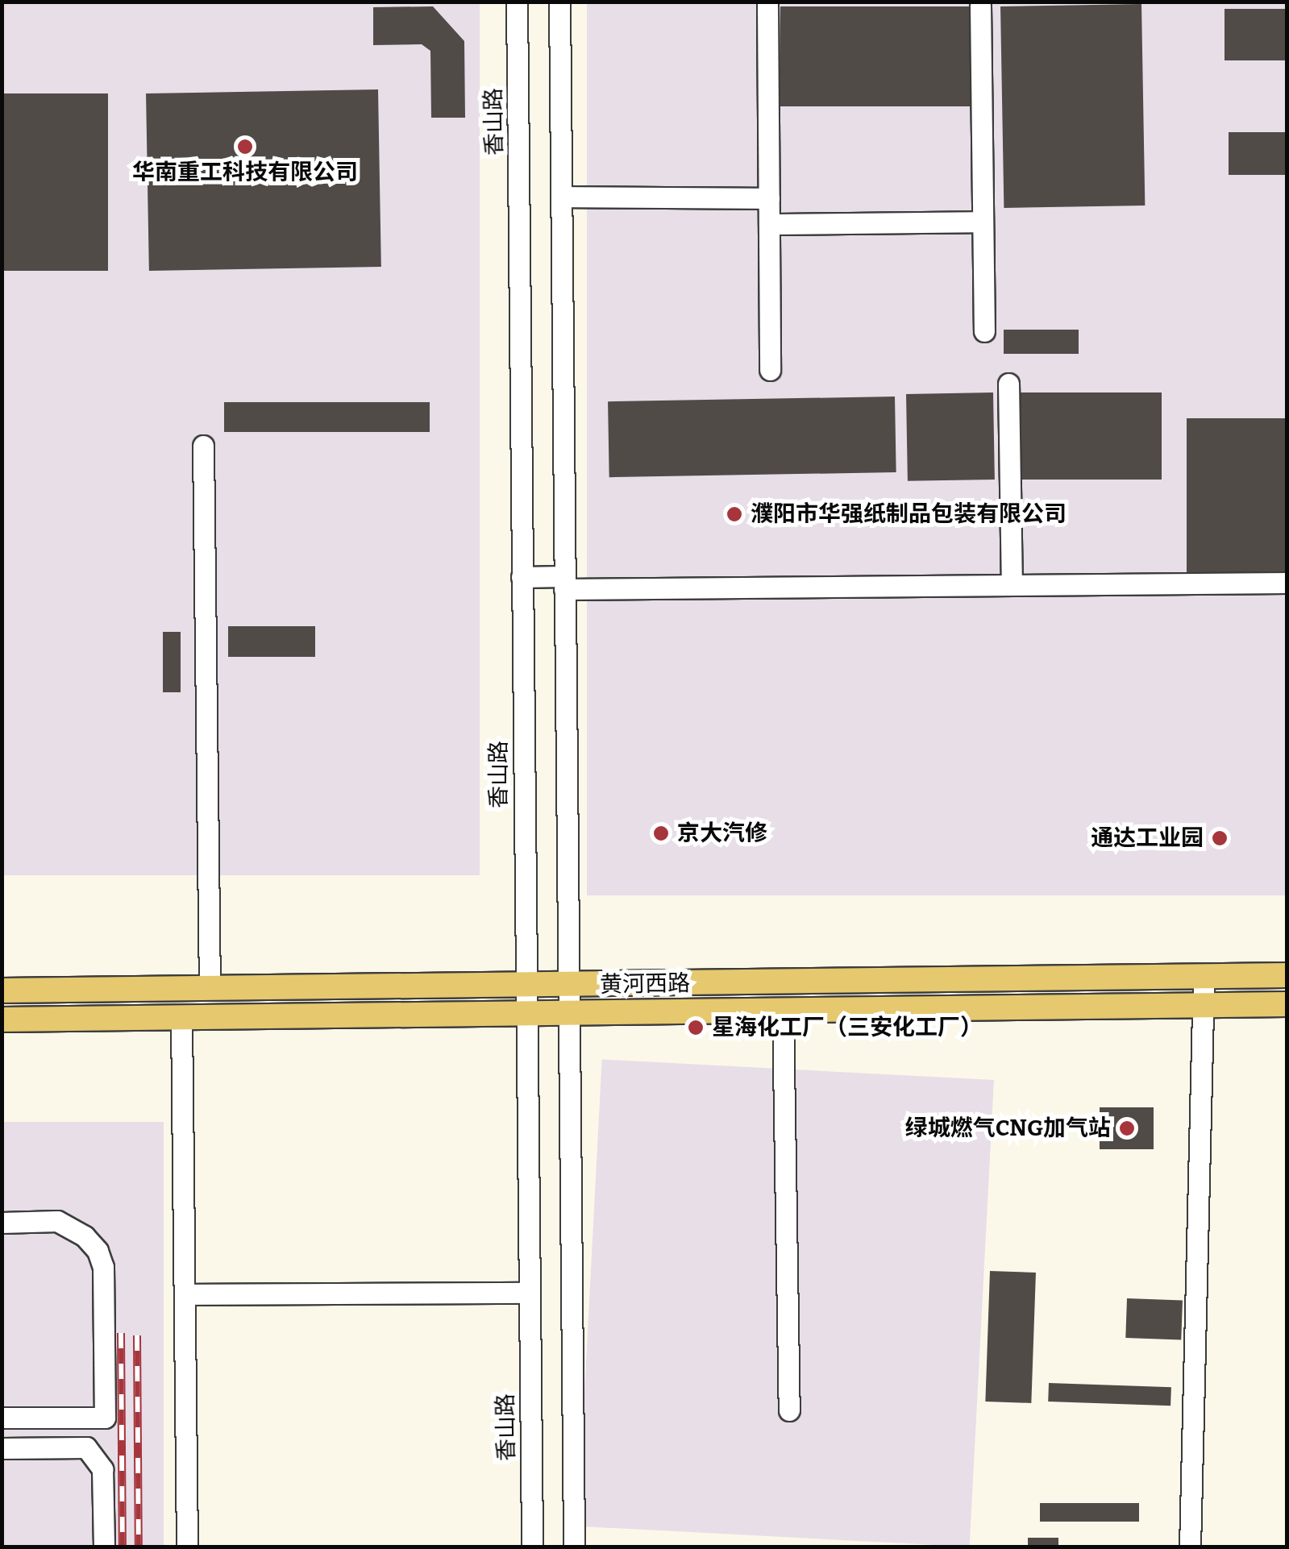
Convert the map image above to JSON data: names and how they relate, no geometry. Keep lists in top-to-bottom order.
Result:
{
  "streets": {
    "main road": ["黄河西路"],
    "street": ["香山路"]
  },
  "crossings": [
    ["香山路", "黄河西路"]
  ],
  "places": [
    "华南重工科技有限公司",
    "濮阳市华强纸制品包装有限公司",
    "京大汽修",
    "通达工业园",
    "星海化工厂（三安化工厂）",
    "绿城燃气CNG加气站"
  ]
}
